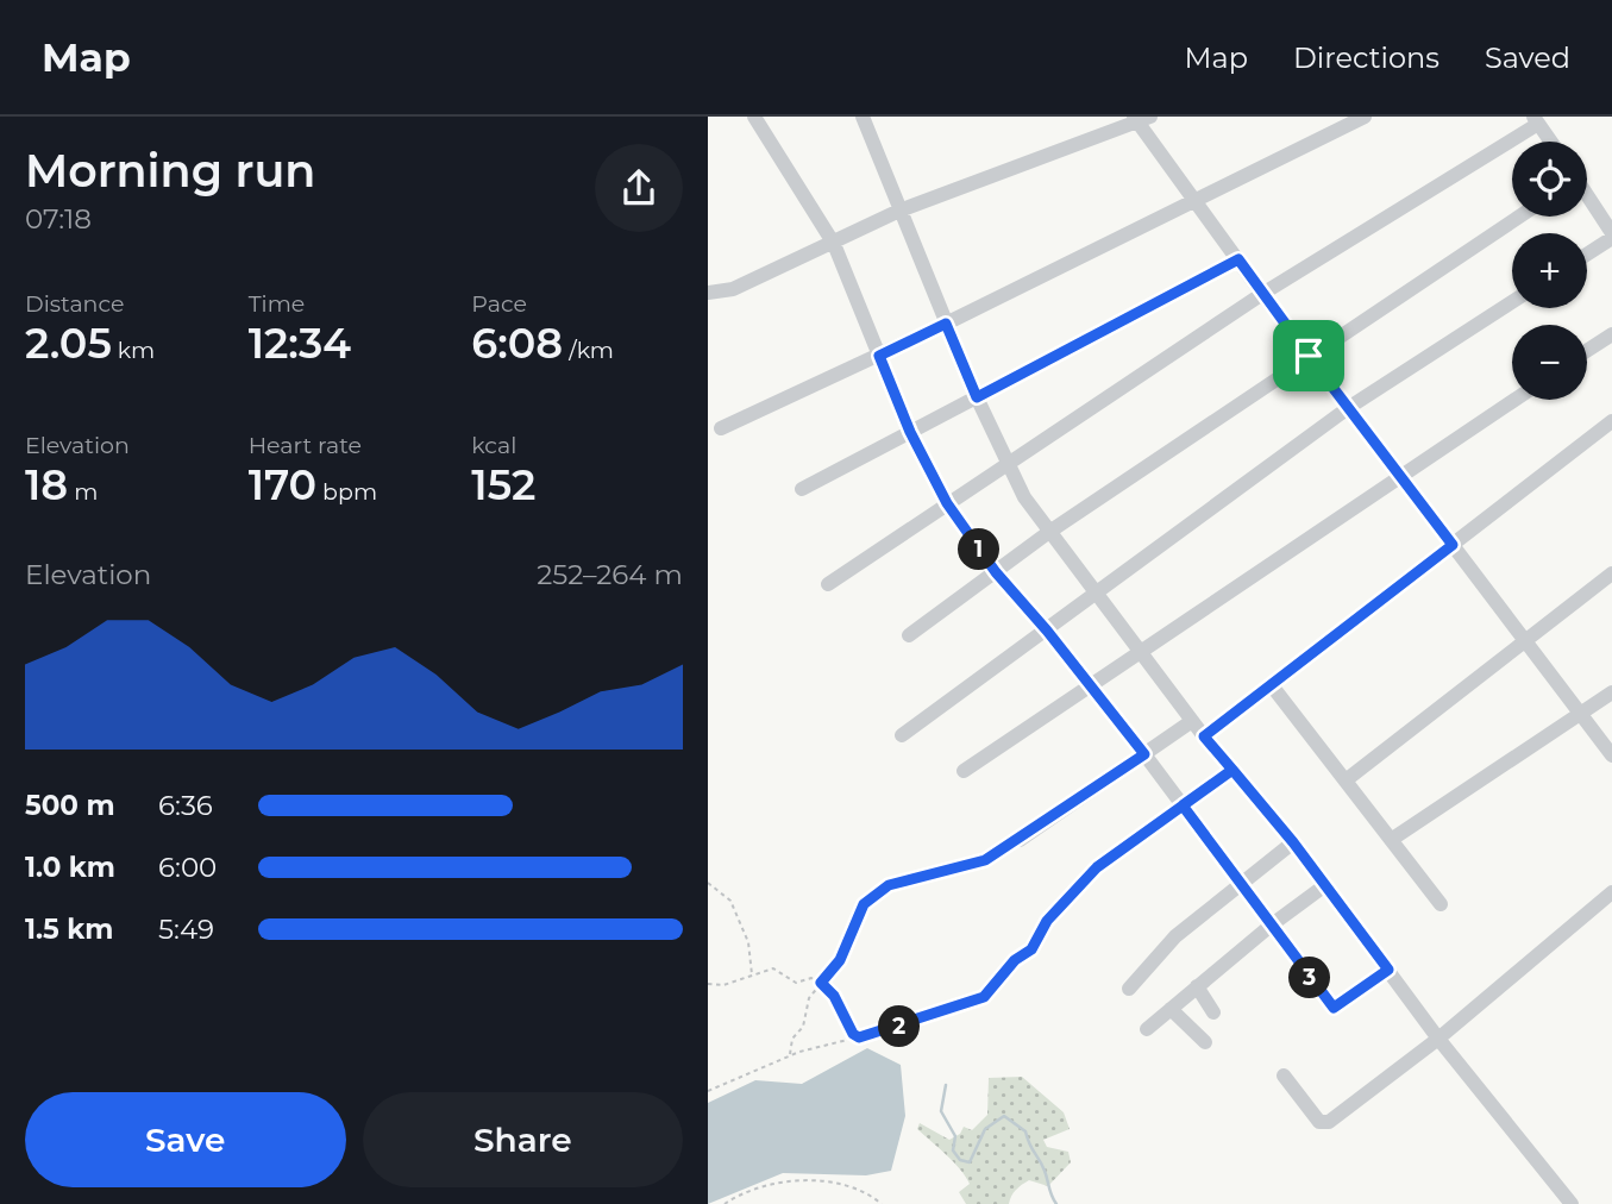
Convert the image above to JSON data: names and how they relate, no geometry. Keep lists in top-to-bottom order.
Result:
{
  "page": {
    "header": "Map",
    "nav": ["Map", "Directions", "Saved"],
    "heading": ["Morning run", "07:18"],
    "map_buttons": ["+", "−"],
    "stats": [
      ["Distance", "2.05 km"],
      ["Time", "12:34"],
      ["Pace", "6:08 /km"],
      ["Elevation", "18 m"],
      ["Heart rate", "170 bpm"],
      ["kcal", "152"]
    ],
    "pins": ["1", "3", "2"],
    "chart": ["Elevation", "252–264 m"],
    "list": [
      {
        "name": "500 m",
        "note": "6:36"
      },
      {
        "name": "1.0 km",
        "note": "6:00"
      },
      {
        "name": "1.5 km",
        "note": "5:49"
      }
    ],
    "buttons": ["Save", "Share"]
  }
}
